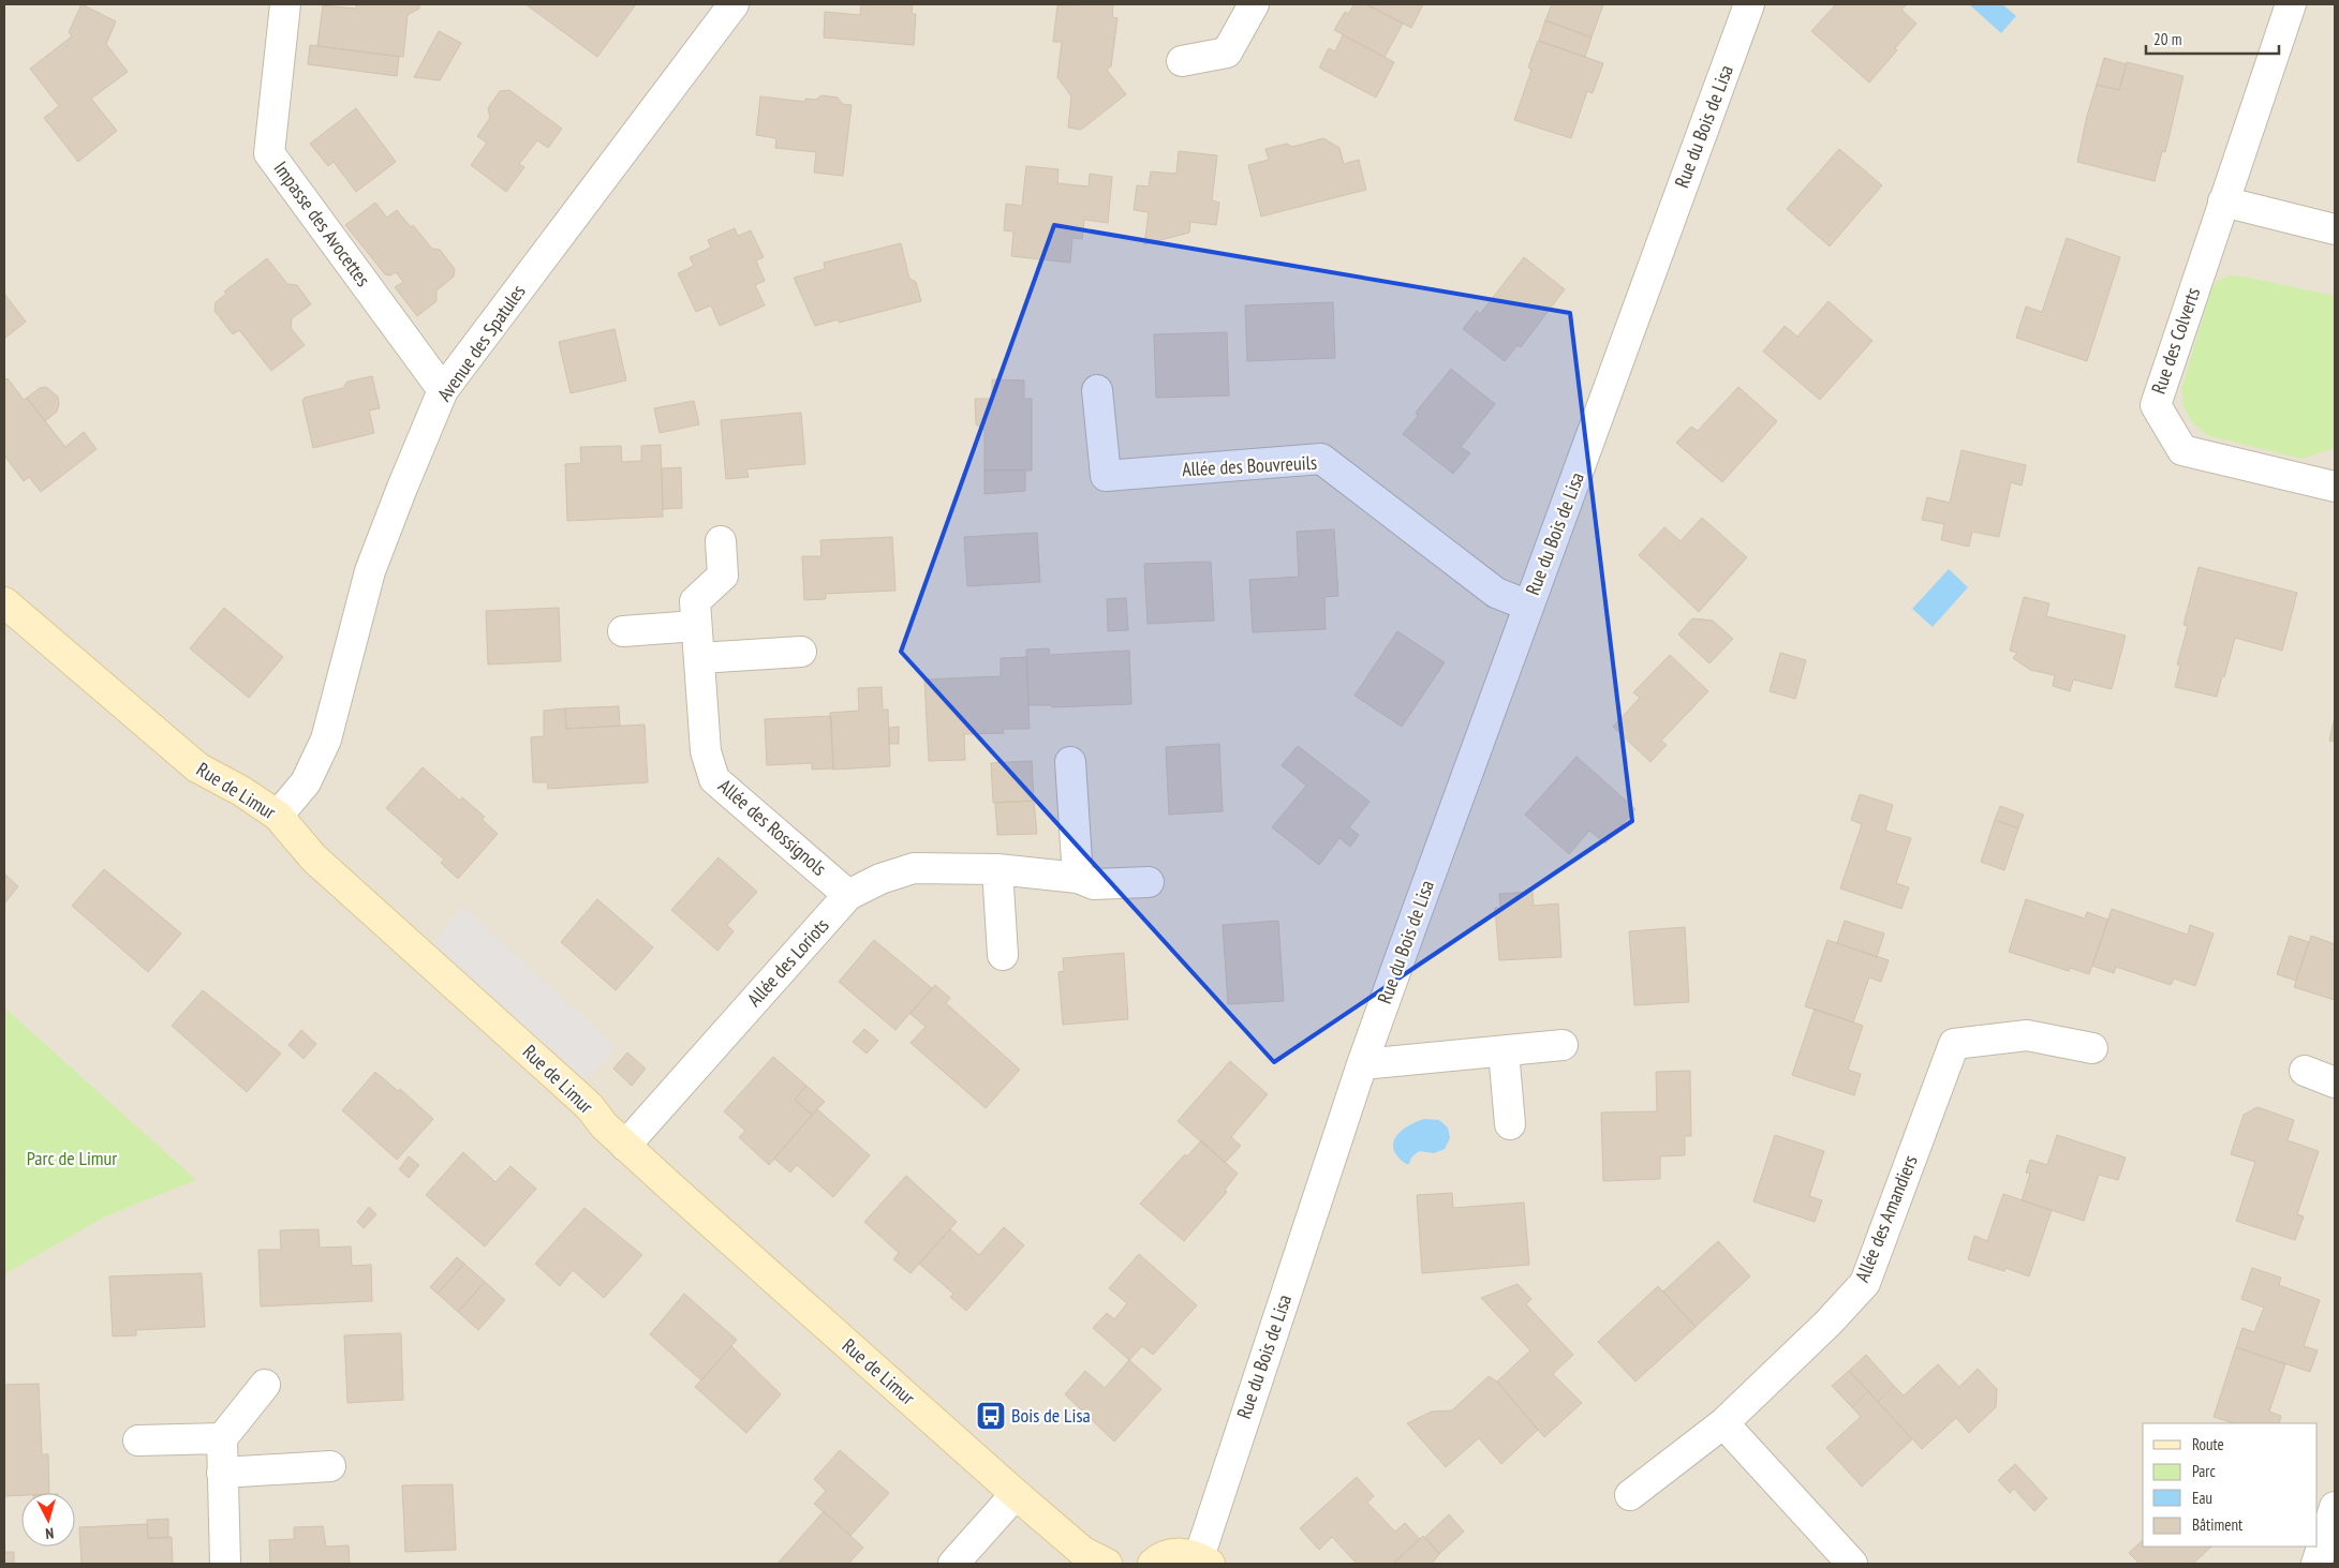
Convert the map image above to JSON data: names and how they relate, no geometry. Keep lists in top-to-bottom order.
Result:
{
  "streets": {
    "street": [
      "Rue du Bois de Lisa",
      "Impasse des Avocettes",
      "Rue des Colverts",
      "Avenue des Spatules",
      "Allée des Bouvreuils",
      "Rue de Limur",
      "Allée des Rossignols",
      "Allée des Loriots",
      "Allée des Amandiers"
    ]
  },
  "crossings": [
    ["Rue du Bois de Lisa", "Allée des Bouvreuils"],
    ["Impasse des Avocettes", "Avenue des Spatules"],
    ["Avenue des Spatules", "Rue de Limur"],
    ["Rue de Limur", "Allée des Loriots"],
    ["Allée des Rossignols", "Allée des Loriots"]
  ],
  "parks": ["Parc de Limur"],
  "places": {
    "bus stop": ["Bois de Lisa"]
  },
  "legend": [
    "Route",
    "Parc",
    "Eau",
    "Bâtiment"
  ],
  "scale_bar": "20 m",
  "north": "bottom"
}
